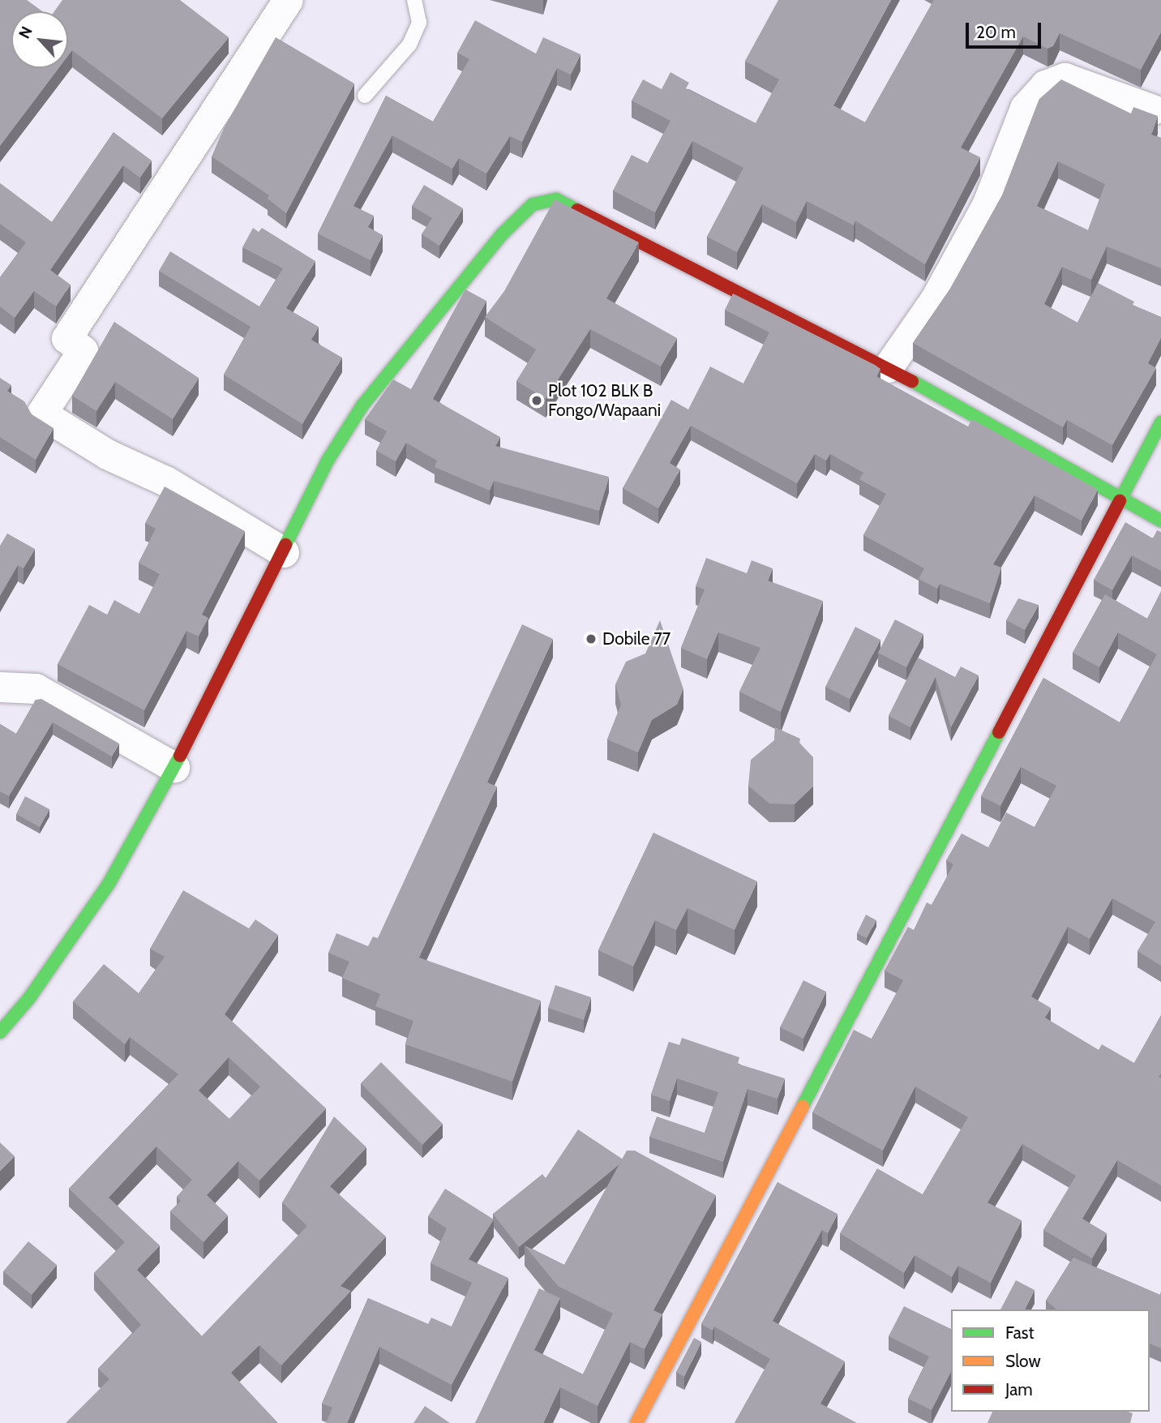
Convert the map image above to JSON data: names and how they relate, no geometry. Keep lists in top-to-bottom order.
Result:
{
  "places": ["Plot 102 BLK B Fongo/Wapaani", "Dobile 77"],
  "legend": ["Fast", "Slow", "Jam"],
  "scale_bar": "20 m",
  "north": "top left"
}
